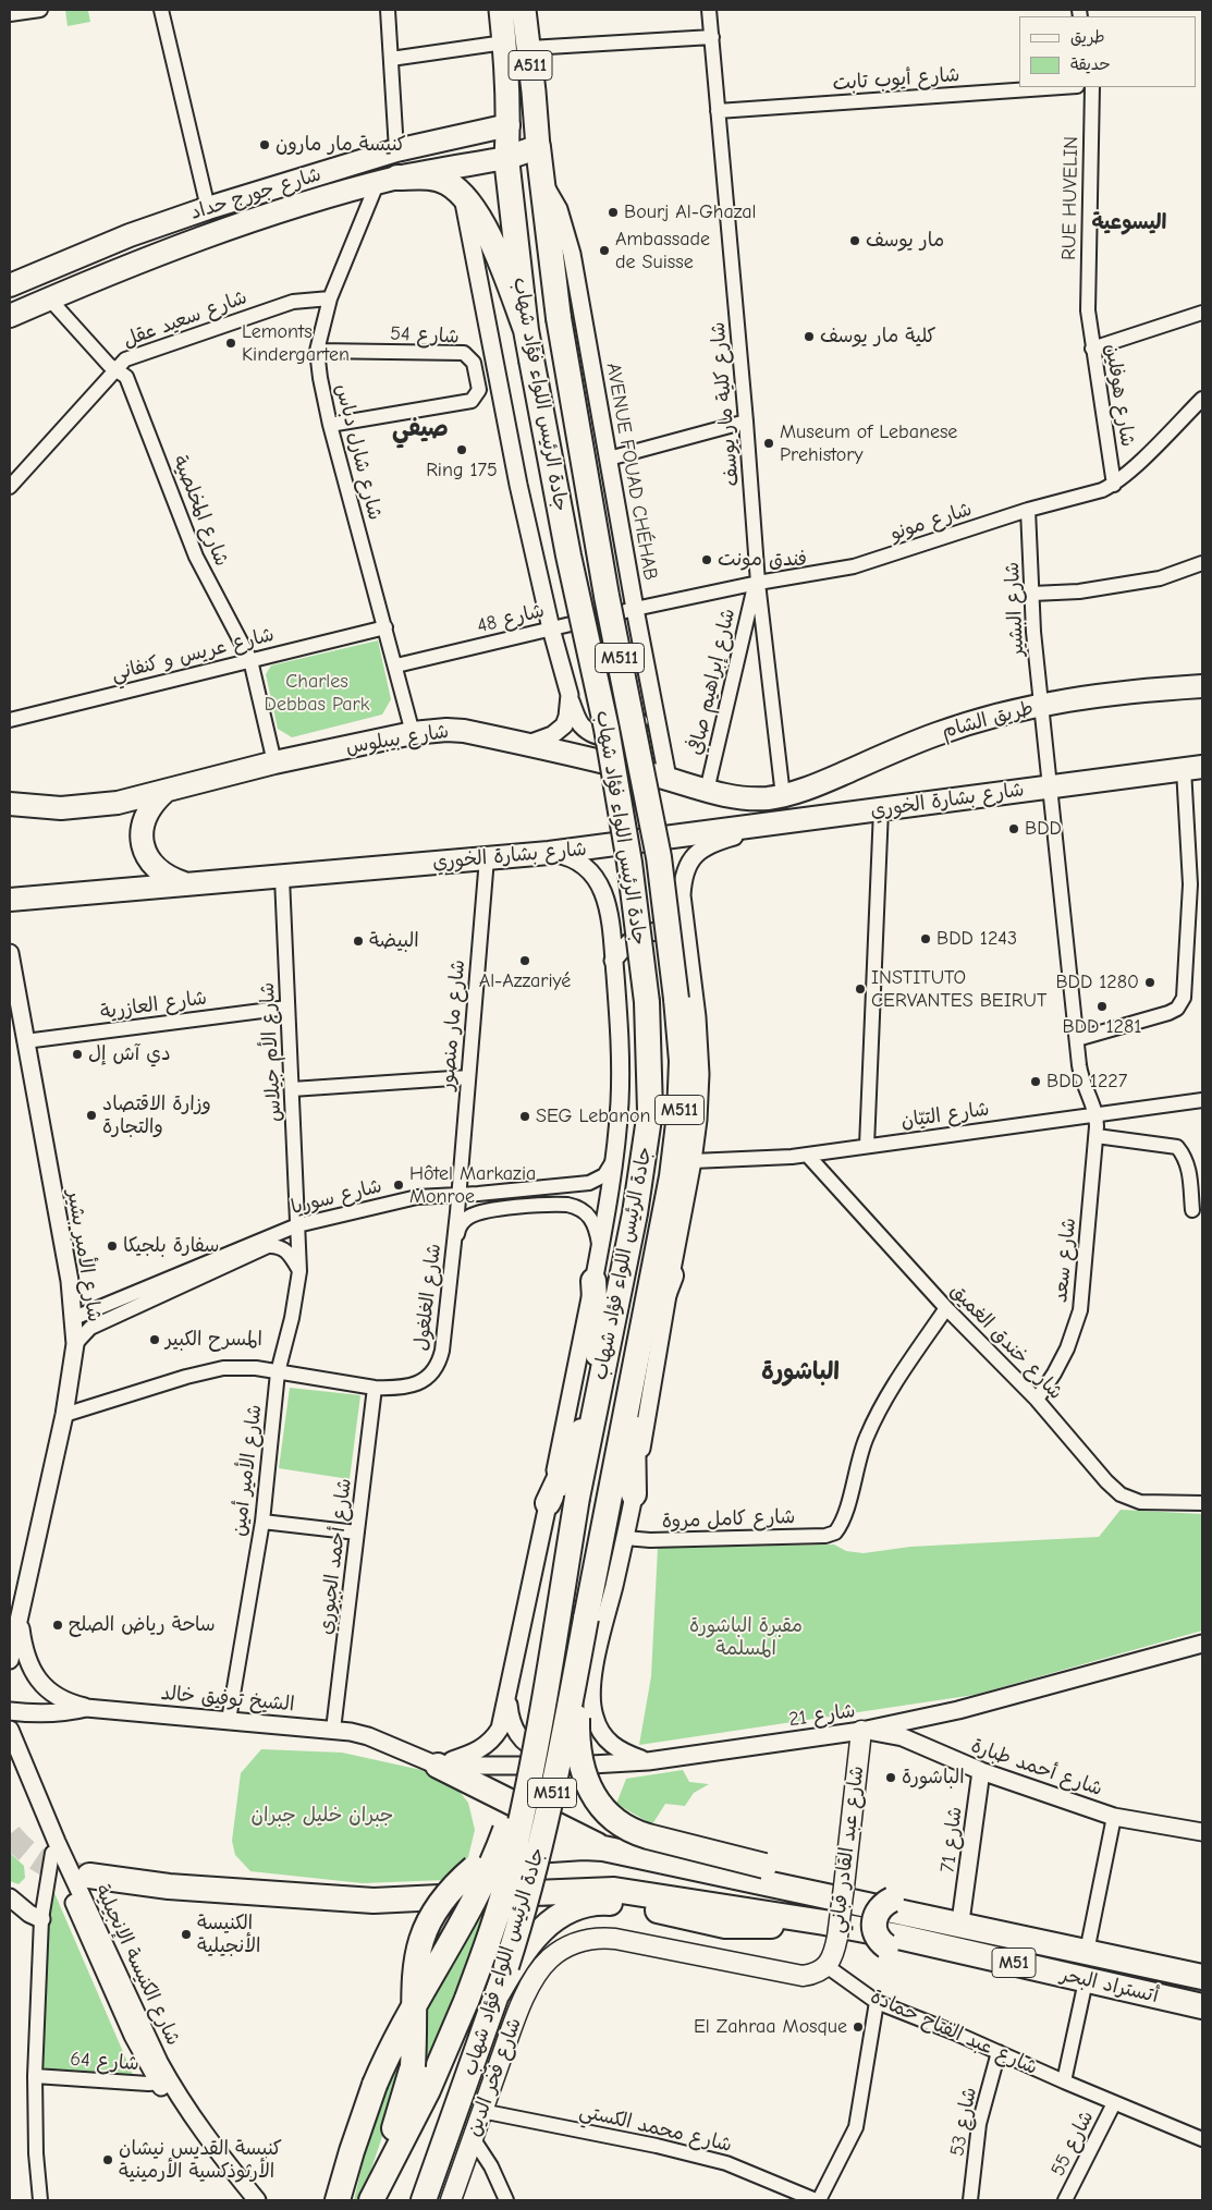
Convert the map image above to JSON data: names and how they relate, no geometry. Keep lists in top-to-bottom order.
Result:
{
  "streets": {
    "highway": [
      "A511",
      "جادة الرئيس اللواء فؤاد شهاب",
      "M511",
      "M51",
      "أتستراد البحر"
    ],
    "main road": [
      "شارع جورج حداد",
      "طريق الشام",
      "شارع بيبلوس",
      "شارع بشارة الخوري",
      "شارع عبد القادر قباني",
      "شارع فخر الدين"
    ],
    "street": [
      "شارع أيوب تابت",
      "RUE HUVELIN",
      "شارع سعيد عقل",
      "شارع 54",
      "شارع هوفلين",
      "شارع كلية مار يوسف",
      "شارع شارل دباس",
      "AVENUE FOUAD CHÉHAB",
      "شارع المخلصية",
      "شارع مونو",
      "شارع البشير",
      "شارع 48",
      "شارع عريس و كنفاني",
      "شارع إبراهيم صافي",
      "شارع العازرية",
      "شارع مار منصور",
      "شارع الأم جيلاس",
      "شارع التيّان",
      "شارع سوريا",
      "شارع الأمير بشير",
      "شارع سعد",
      "شارع الغلغول",
      "شارع خندق الغميق",
      "شارع الأمير أمين",
      "شارع كامل مروة",
      "شارع أحمد الجبوري",
      "الشيخ توفيق خالد",
      "شارع 21",
      "شارع أحمد طبارة",
      "شارع 71",
      "شارع الكنيسة الإنجيلية",
      "شارع عبد الفتاح حمادة",
      "شارع 64",
      "شارع 53",
      "شارع محمد الكستي",
      "شارع 55"
    ]
  },
  "crossings": [
    ["شارع أيوب تابت", "شارع كلية مار يوسف"],
    ["شارع جورج حداد", "جادة الرئيس اللواء فؤاد شهاب"],
    ["شارع جورج حداد", "شارع شارل دباس"],
    ["شارع جورج حداد", "شارع المخلصية"],
    ["RUE HUVELIN", "شارع هوفلين"],
    ["شارع سعيد عقل", "شارع شارل دباس"],
    ["شارع سعيد عقل", "شارع المخلصية"],
    ["شارع 54", "شارع شارل دباس"],
    ["جادة الرئيس اللواء فؤاد شهاب", "AVENUE FOUAD CHÉHAB"],
    ["شارع هوفلين", "شارع مونو"],
    ["شارع كلية مار يوسف", "شارع مونو"],
    ["شارع كلية مار يوسف", "شارع إبراهيم صافي"],
    ["شارع كلية مار يوسف", "طريق الشام"],
    ["شارع كلية مار يوسف", "شارع بيبلوس"],
    ["شارع شارل دباس", "شارع 48"],
    ["شارع شارل دباس", "شارع عريس و كنفاني"],
    ["شارع شارل دباس", "شارع بيبلوس"],
    ["AVENUE FOUAD CHÉHAB", "شارع مونو"],
    ["AVENUE FOUAD CHÉHAB", "شارع 48"],
    ["AVENUE FOUAD CHÉHAB", "شارع بيبلوس"],
    ["شارع المخلصية", "شارع عريس و كنفاني"],
    ["شارع المخلصية", "شارع بيبلوس"],
    ["شارع مونو", "شارع البشير"],
    ["شارع مونو", "شارع 48"],
    ["شارع مونو", "شارع إبراهيم صافي"],
    ["شارع البشير", "طريق الشام"],
    ["شارع البشير", "شارع بشارة الخوري"],
    ["شارع البشير", "شارع التيّان"],
    ["شارع البشير", "شارع سعد"],
    ["شارع إبراهيم صافي", "شارع بيبلوس"],
    ["طريق الشام", "شارع بيبلوس"],
    ["شارع بشارة الخوري", "شارع مار منصور"],
    ["شارع بشارة الخوري", "شارع الأم جيلاس"],
    ["شارع العازرية", "شارع الأم جيلاس"],
    ["شارع العازرية", "شارع الأمير بشير"],
    ["شارع مار منصور", "شارع سوريا"],
    ["شارع مار منصور", "شارع الغلغول"],
    ["شارع الأم جيلاس", "شارع سوريا"],
    ["شارع الأم جيلاس", "شارع الأمير أمين"],
    ["شارع التيّان", "شارع سعد"],
    ["شارع التيّان", "شارع خندق الغميق"],
    ["شارع سوريا", "شارع الأمير بشير"],
    ["شارع سوريا", "شارع الغلغول"],
    ["شارع سوريا", "شارع الأمير أمين"],
    ["شارع الأمير بشير", "شارع الغلغول"],
    ["شارع سعد", "شارع خندق الغميق"],
    ["شارع الغلغول", "شارع الأمير أمين"],
    ["شارع الغلغول", "شارع أحمد الجبوري"],
    ["شارع خندق الغميق", "شارع كامل مروة"],
    ["شارع الأمير أمين", "الشيخ توفيق خالد"],
    ["شارع أحمد الجبوري", "الشيخ توفيق خالد"],
    ["الشيخ توفيق خالد", "شارع 21"],
    ["شارع 21", "شارع أحمد طبارة"],
    ["شارع 21", "شارع عبد القادر قباني"],
    ["شارع أحمد طبارة", "شارع 71"],
    ["شارع أحمد طبارة", "شارع عبد القادر قباني"],
    ["شارع عبد القادر قباني", "M51"],
    ["شارع عبد القادر قباني", "أتستراد البحر"],
    ["شارع عبد القادر قباني", "شارع عبد الفتاح حمادة"],
    ["شارع عبد القادر قباني", "شارع فخر الدين"],
    ["M51", "أتستراد البحر"],
    ["شارع الكنيسة الإنجيلية", "شارع 64"],
    ["شارع عبد الفتاح حمادة", "شارع فخر الدين"],
    ["شارع عبد الفتاح حمادة", "شارع 53"],
    ["شارع عبد الفتاح حمادة", "شارع 55"],
    ["شارع فخر الدين", "شارع محمد الكستي"]
  ],
  "districts": ["اليسوعية", "صيفي", "الباشورة"],
  "parks": ["Charles Debbas Park", "مقبرة الباشورة المسلمة", "جبران خليل جبران"],
  "places": [
    "كنيسة مار مارون",
    "Bourj Al-Ghazal",
    "مار يوسف",
    "Ambassade de Suisse",
    "كلية مار يوسف",
    "Lemonts Kindergarten",
    "Museum of Lebanese Prehistory",
    "Ring 175",
    "فندق مونت",
    "BDD",
    "BDD 1243",
    "البيضة",
    "Al-Azzariyé",
    "BDD 1280",
    "INSTITUTO CERVANTES BEIRUT",
    "BDD 1281",
    "دي آش إل",
    "BDD 1227",
    "وزارة الاقتصاد والتجارة",
    "SEG Lebanon",
    "Hôtel Markazia Monroe",
    "سفارة بلجيكا",
    "المسرح الكبير",
    "ساحة رياض الصلح",
    "الباشورة",
    "الكنيسة الأنجيلية",
    "El Zahraa Mosque",
    "كنيسة القديس نيشان الأرثوذكسية الأرمينية"
  ],
  "legend": ["طريق", "حديقة"]
}
